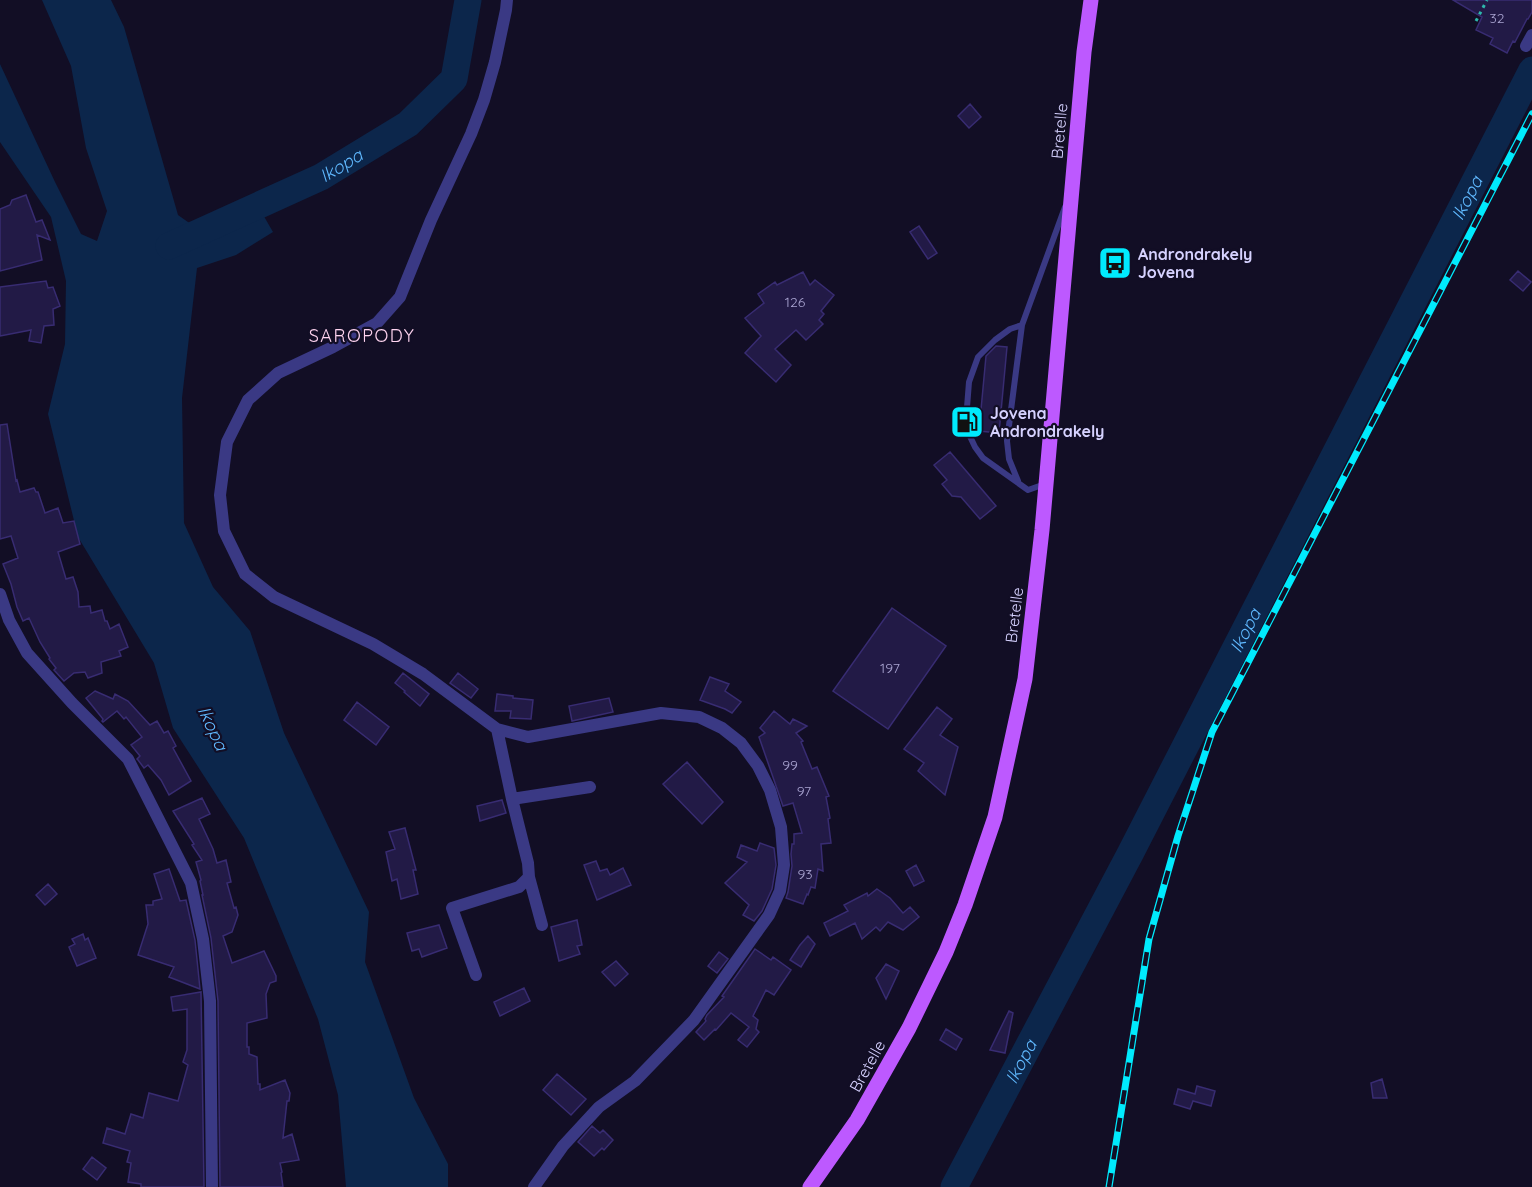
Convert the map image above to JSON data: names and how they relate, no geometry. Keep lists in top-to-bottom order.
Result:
{
  "streets": {
    "main road": ["Bretelle"]
  },
  "districts": ["SAROPODY"],
  "water": ["Ikopa"],
  "places": {
    "bus stop": ["Androndrakely Jovena"],
    "fuel station": ["Jovena Androndrakely"]
  },
  "house_numbers": [
    "32",
    "126",
    "197",
    "99",
    "97",
    "93"
  ]
}
